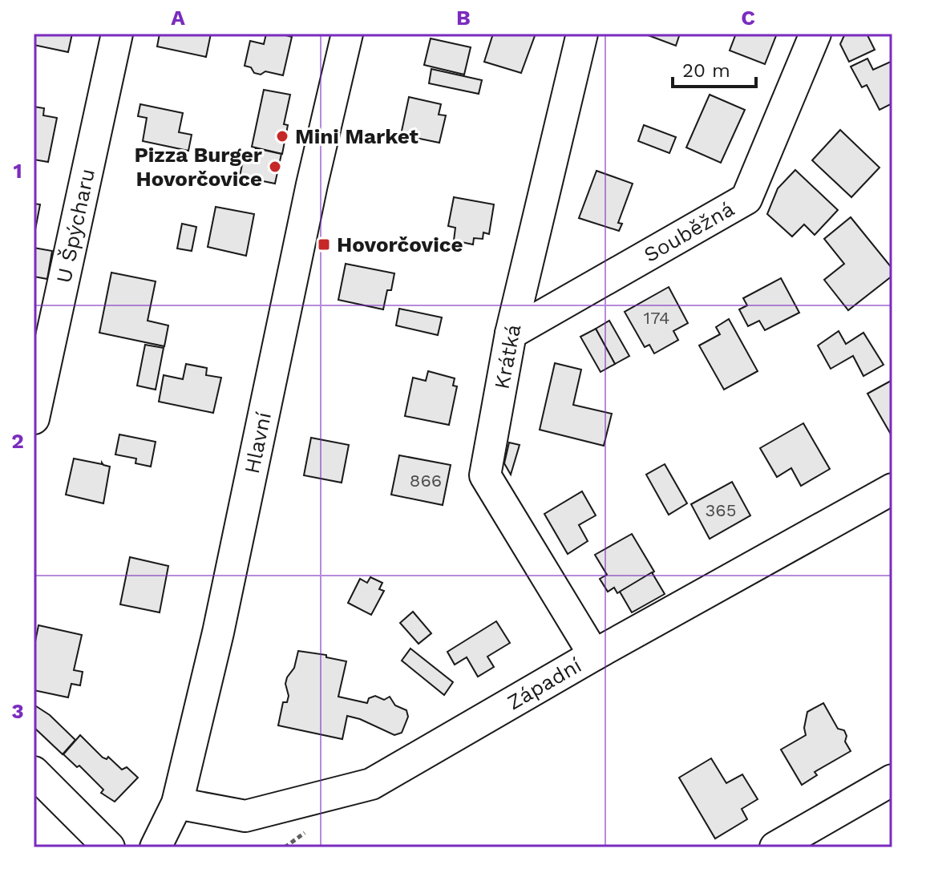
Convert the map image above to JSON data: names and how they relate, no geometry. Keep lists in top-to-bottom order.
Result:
{
  "streets": {
    "street": [
      "U Špýcharu",
      "Souběžná",
      "Krátká",
      "Hlavní",
      "Západní"
    ]
  },
  "crossings": [
    ["Souběžná", "Krátká"],
    ["Krátká", "Západní"],
    ["Hlavní", "Západní"]
  ],
  "places": {
    "other": ["Mini Market", "Pizza Burger Hovorčovice"],
    "transit": ["Hovorčovice"]
  },
  "house_numbers": ["174", "866", "365"],
  "scale_bar": "20 m",
  "grid": {
    "columns": ["A", "B", "C"],
    "rows": ["1", "2", "3"]
  }
}
